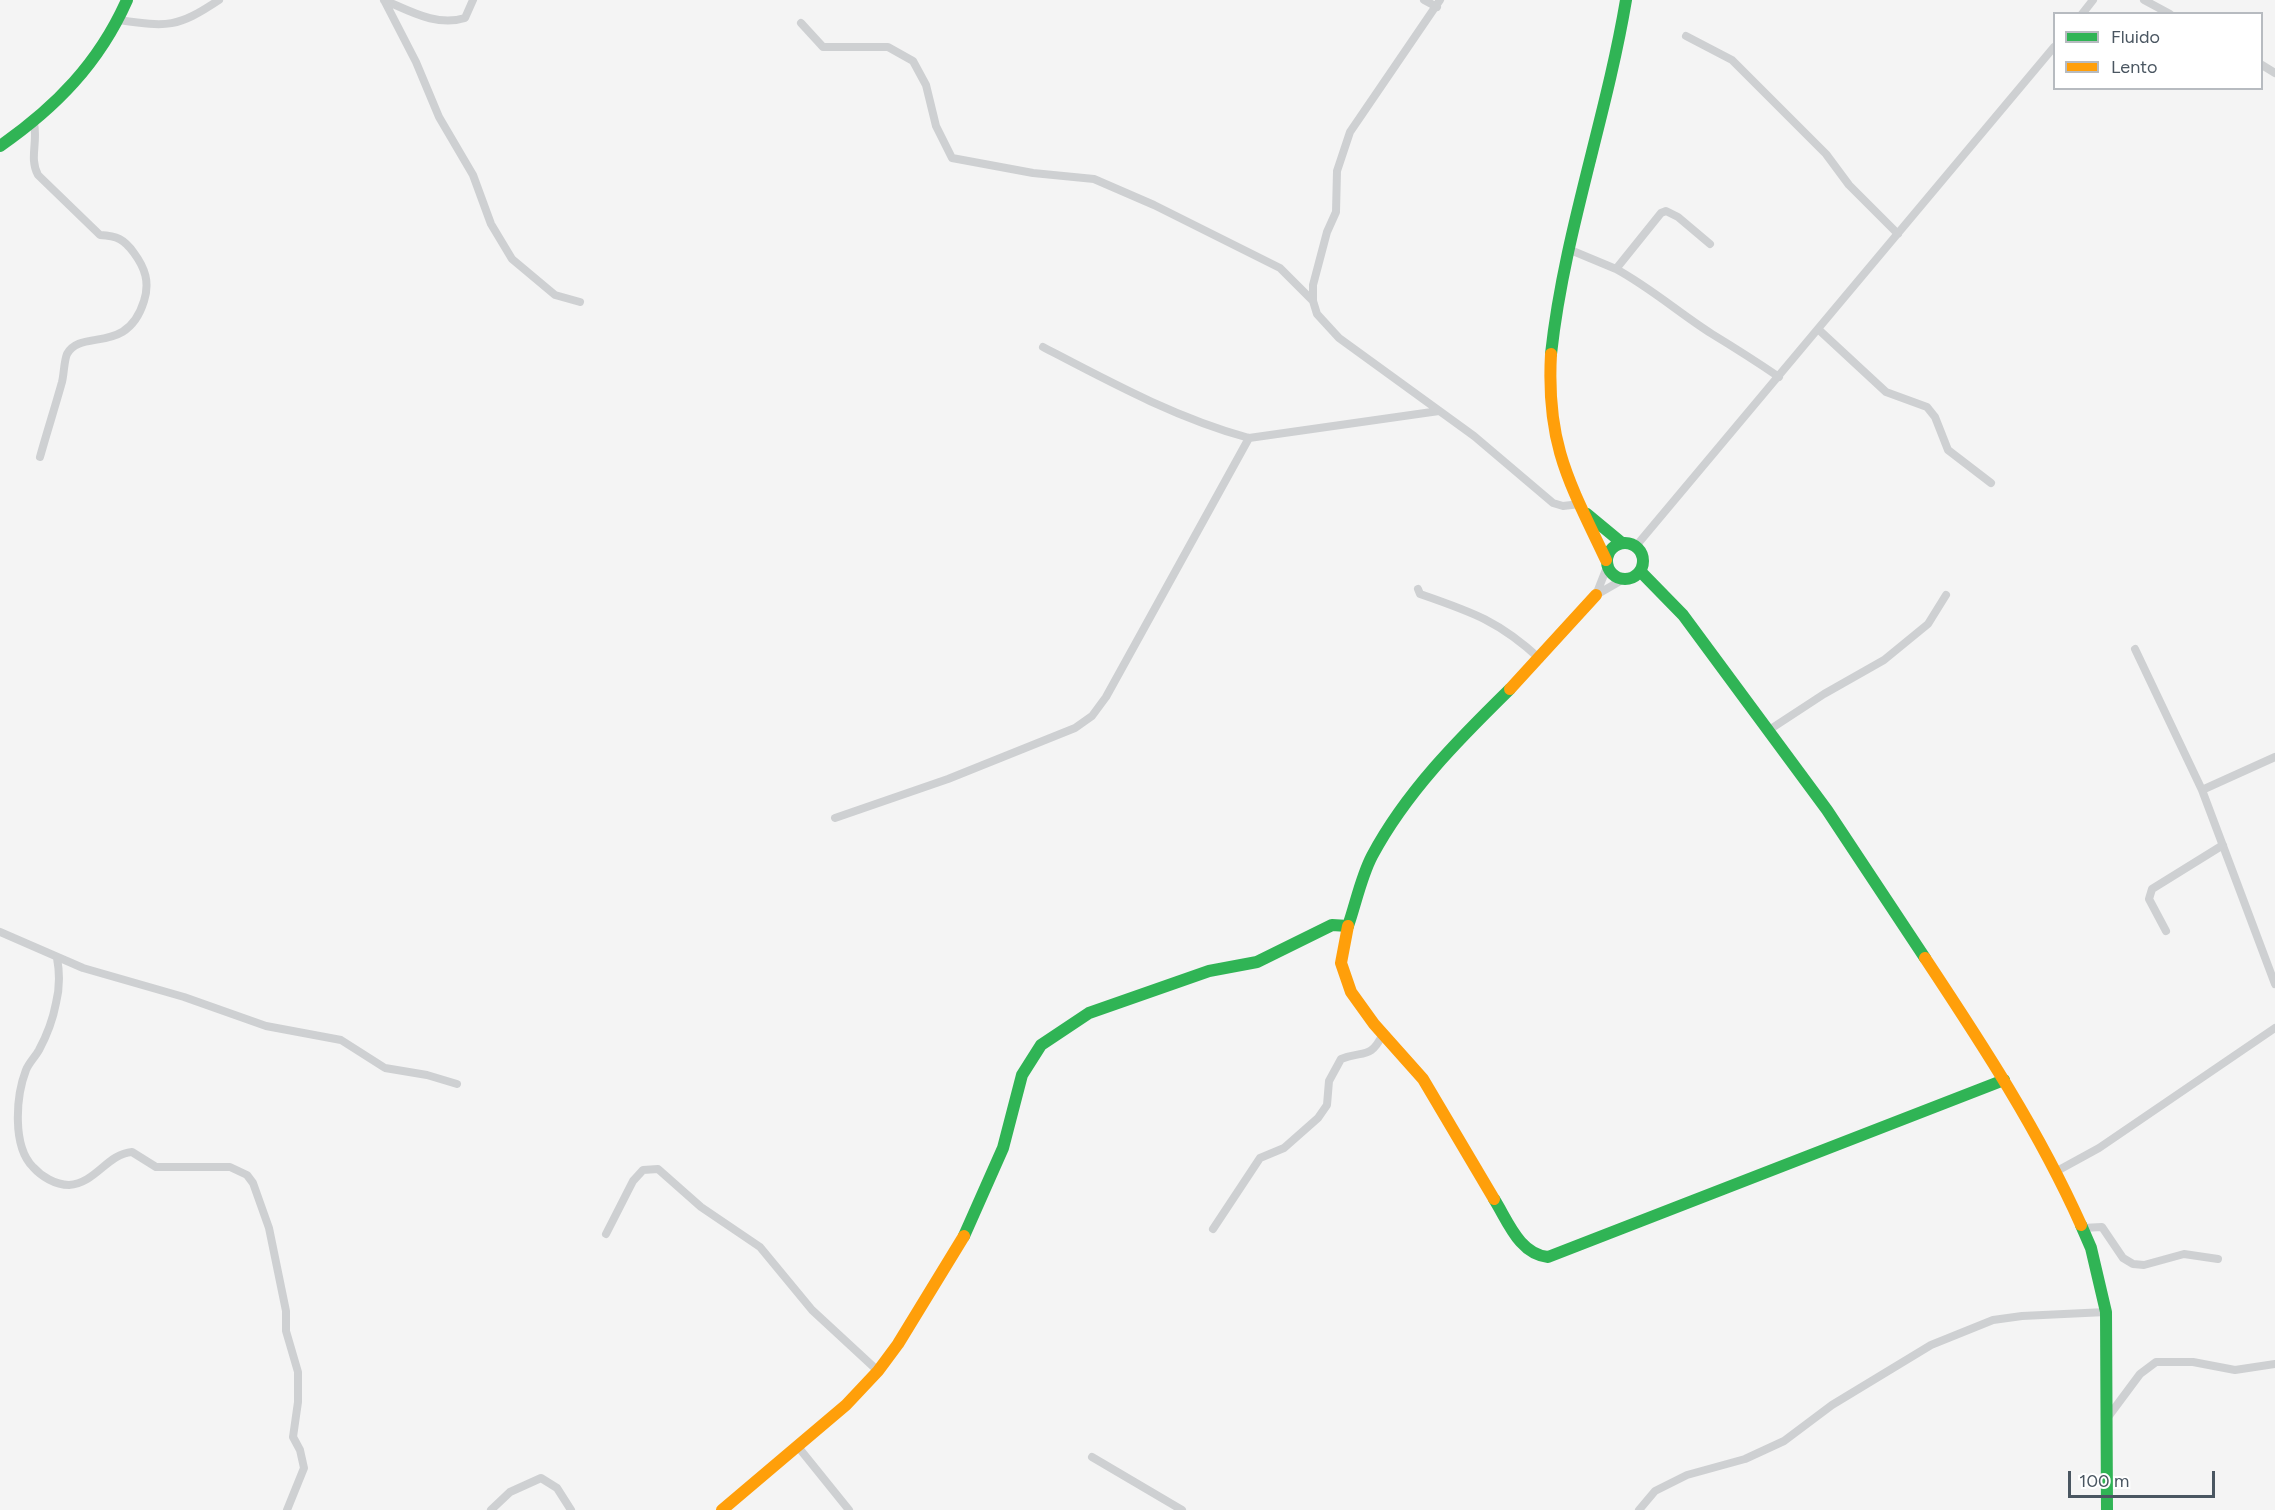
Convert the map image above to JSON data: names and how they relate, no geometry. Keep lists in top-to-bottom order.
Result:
{
  "legend": ["Fluido", "Lento"],
  "scale_bar": "100 m"
}
